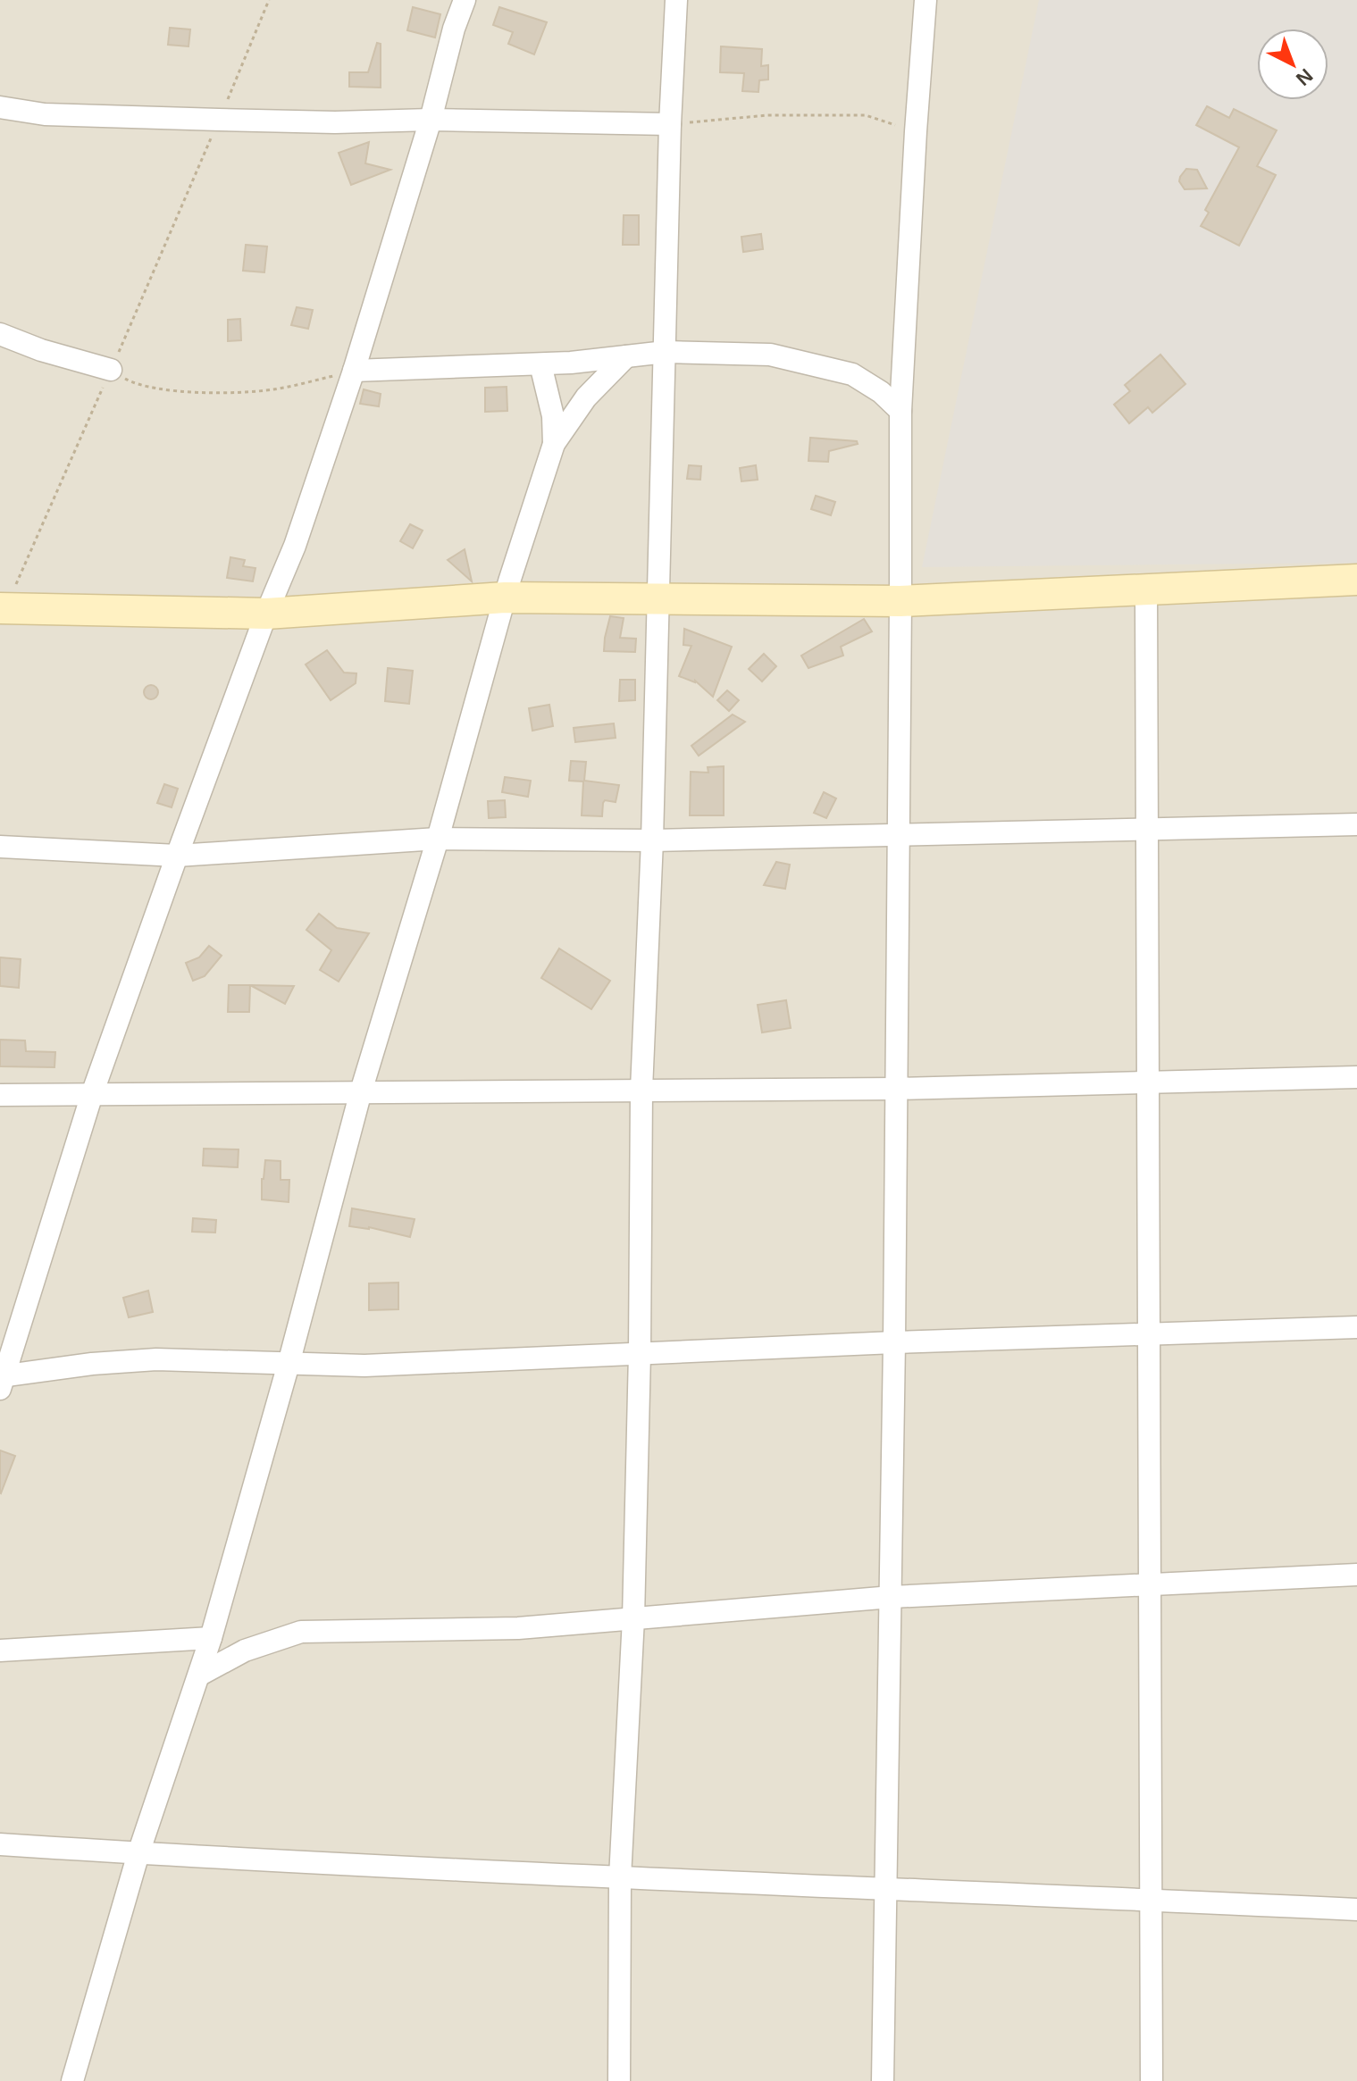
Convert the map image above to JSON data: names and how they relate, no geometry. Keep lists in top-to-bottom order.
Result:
{
  "north": "bottom right"
}
